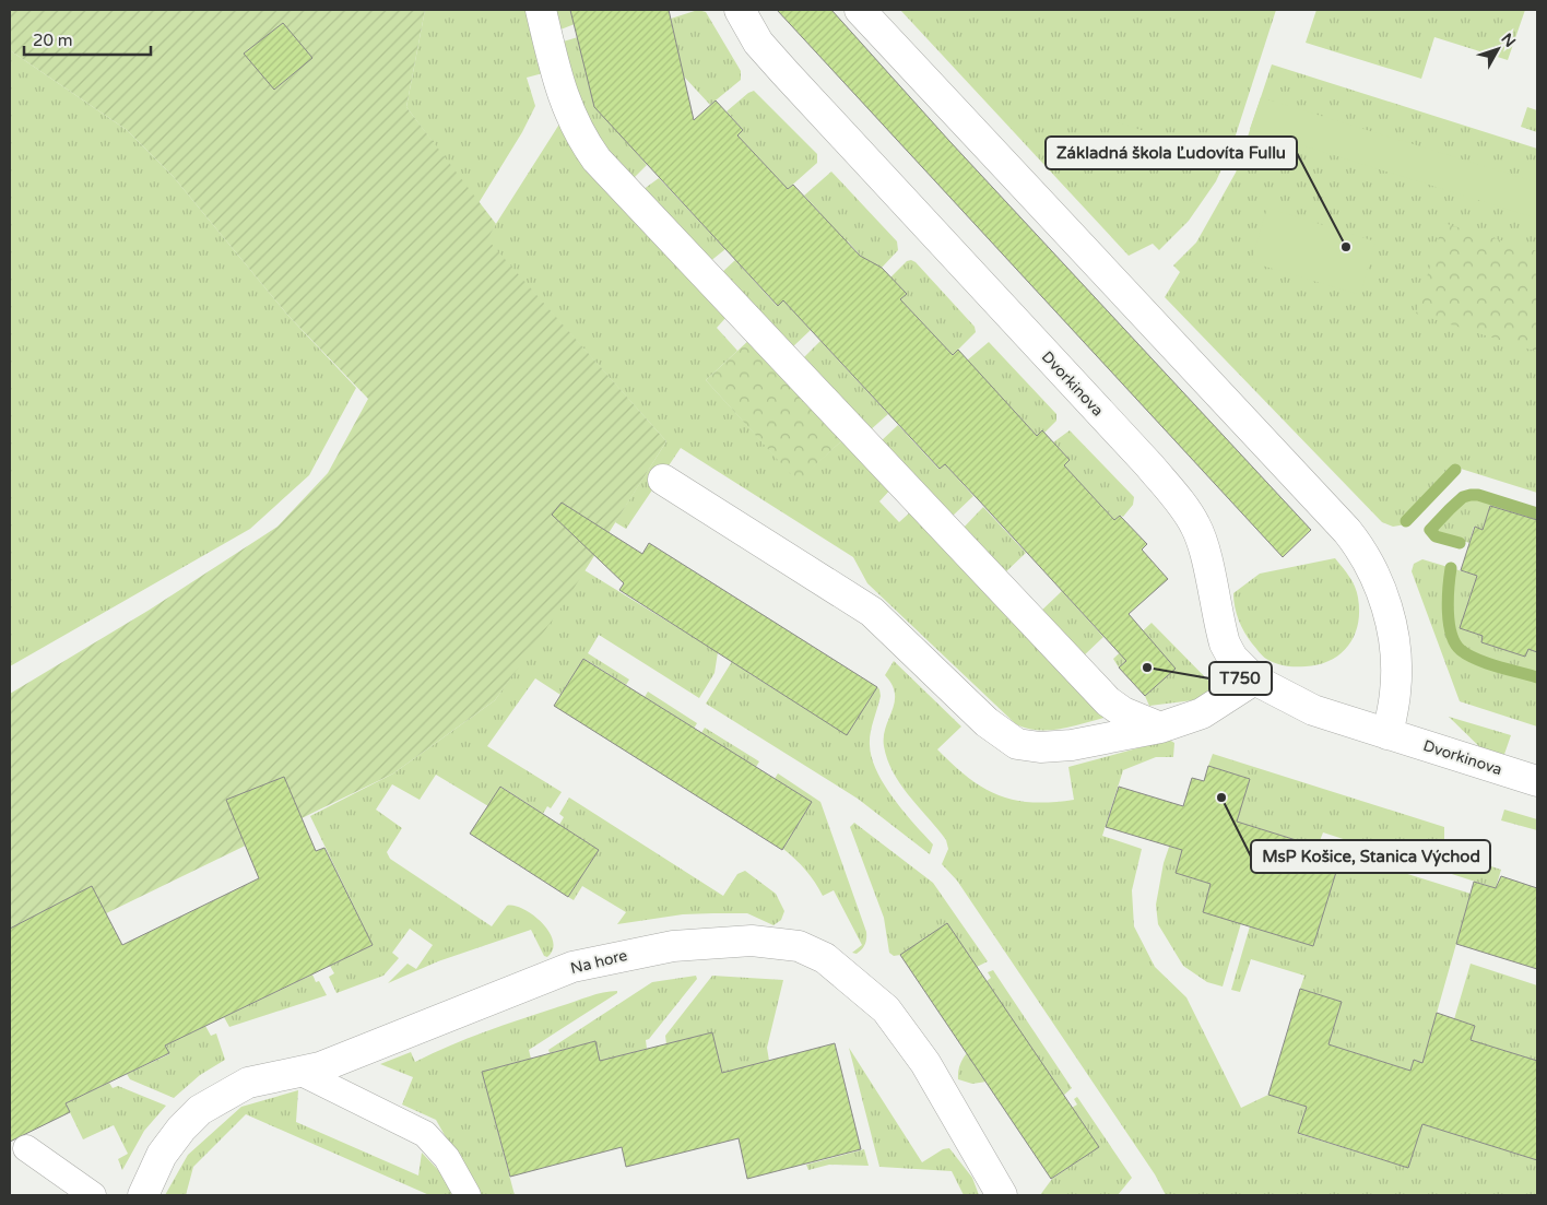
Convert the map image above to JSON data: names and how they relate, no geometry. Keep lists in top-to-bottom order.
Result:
{
  "streets": {
    "street": ["Dvorkinova", "Na hore"]
  },
  "places": ["Základná škola Ľudovíta Fullu", "T750", "MsP Košice, Stanica Východ"],
  "scale_bar": "20 m",
  "north": "top right"
}
